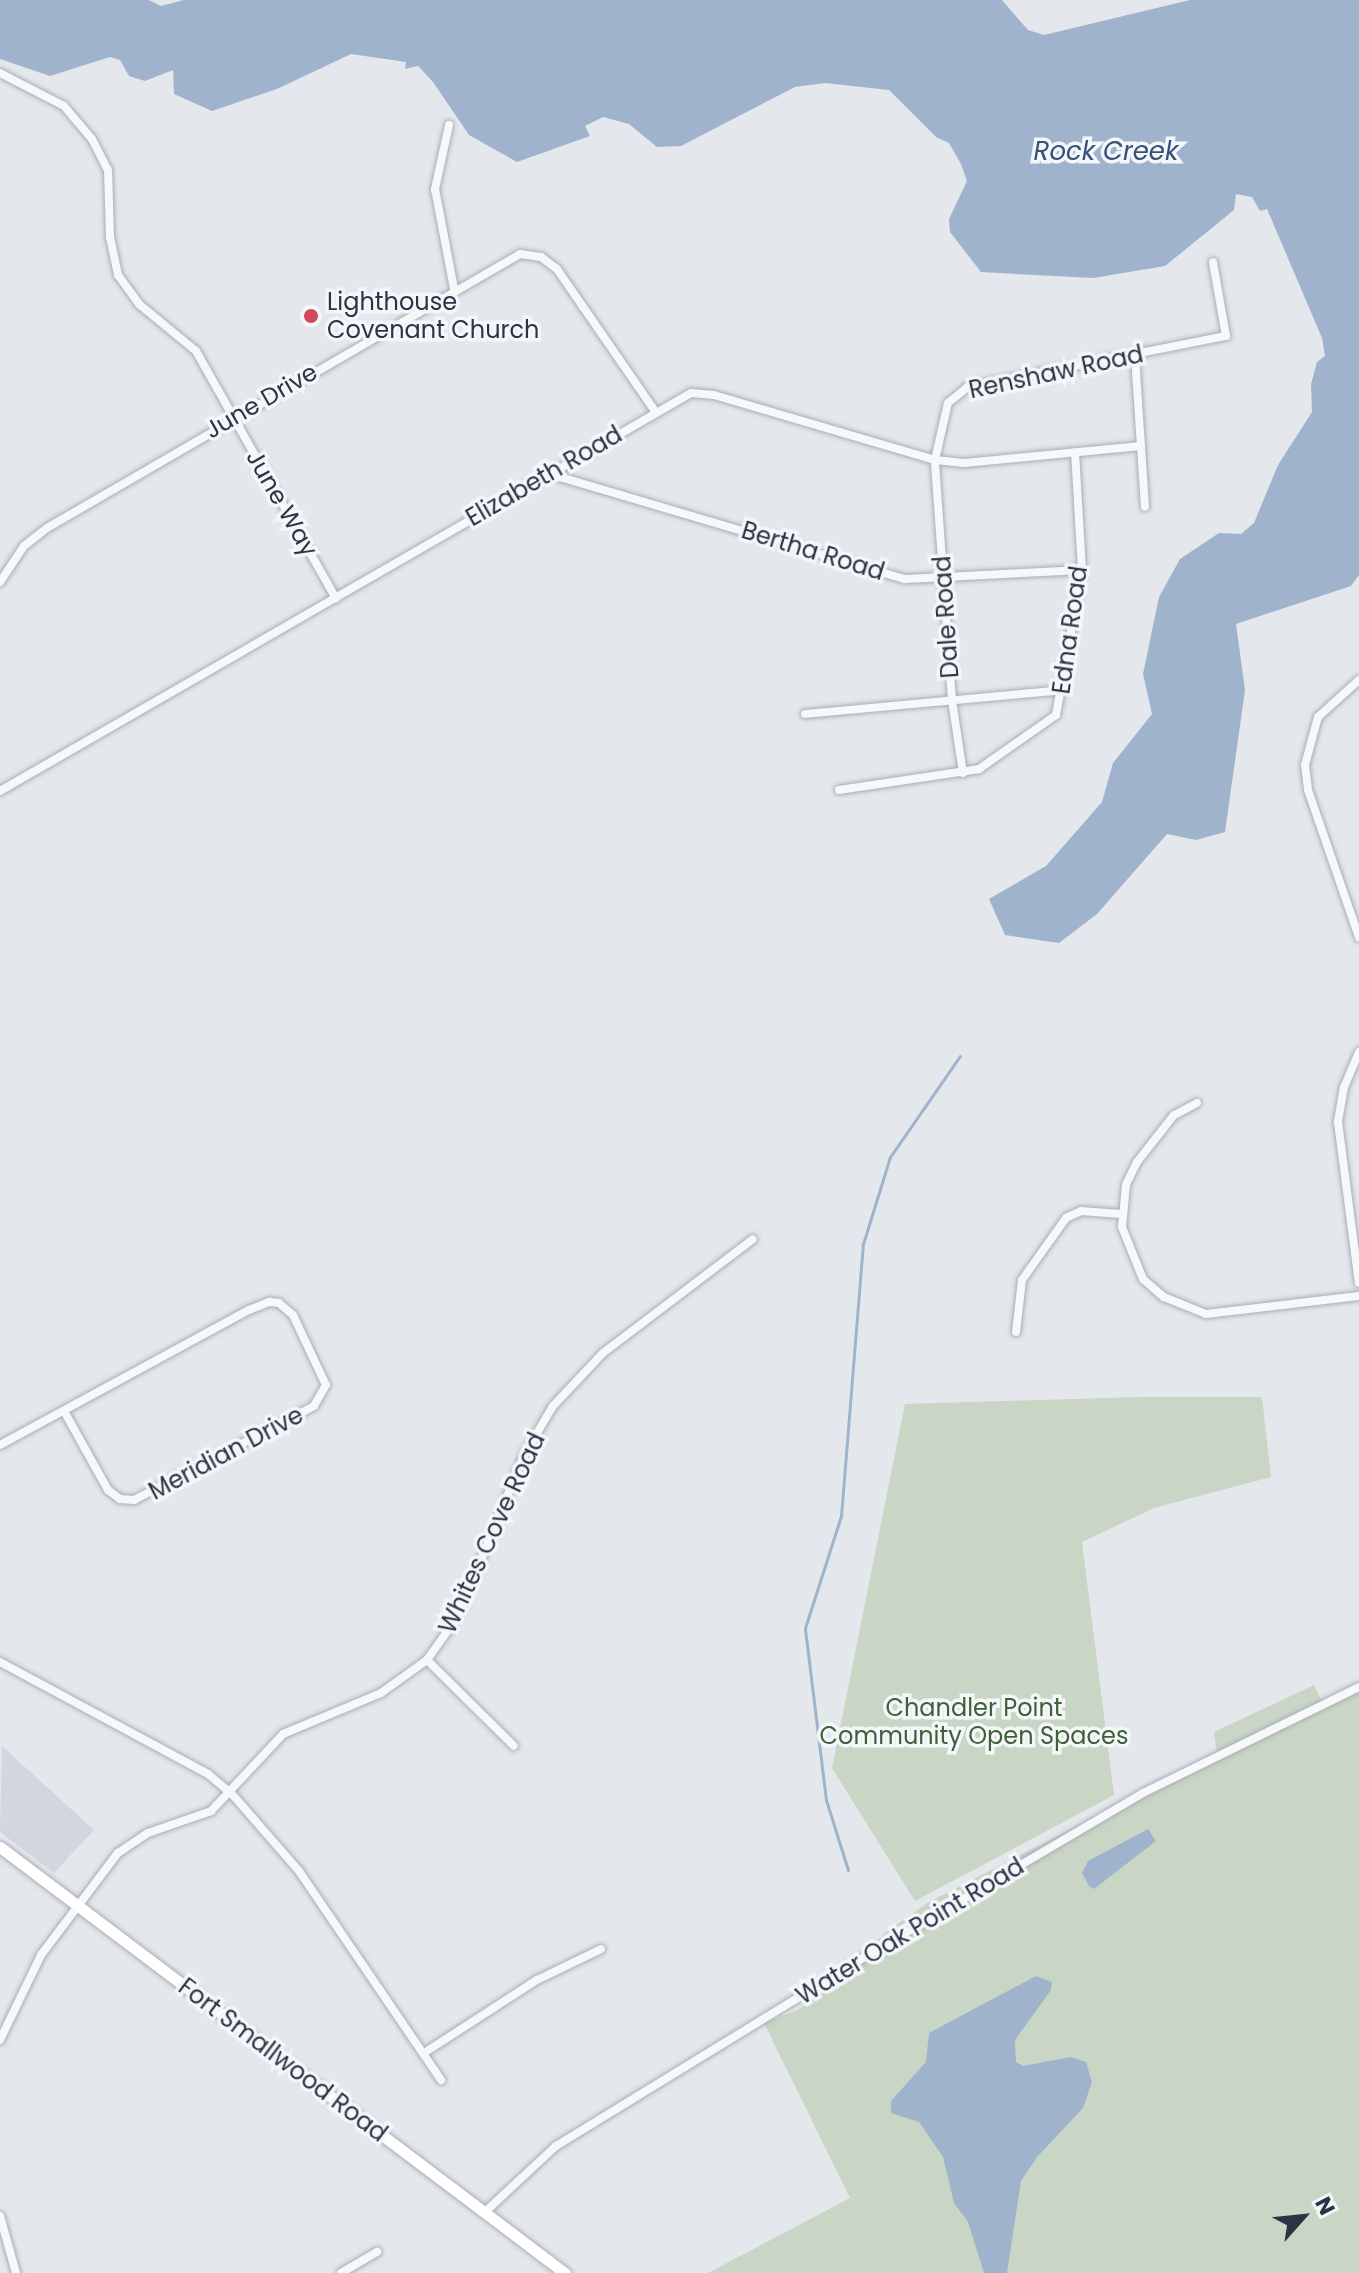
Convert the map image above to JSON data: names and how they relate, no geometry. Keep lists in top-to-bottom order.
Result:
{
  "streets": {
    "main road": ["Fort Smallwood Road"],
    "street": [
      "Renshaw Road",
      "June Drive",
      "Elizabeth Road",
      "June Way",
      "Bertha Road",
      "Dale Road",
      "Edna Road",
      "Meridian Drive",
      "Whites Cove Road",
      "Water Oak Point Road"
    ]
  },
  "crossings": [
    ["Renshaw Road", "Elizabeth Road"],
    ["Renshaw Road", "Dale Road"],
    ["June Drive", "Elizabeth Road"],
    ["June Drive", "June Way"],
    ["Elizabeth Road", "June Way"],
    ["Elizabeth Road", "Bertha Road"],
    ["Elizabeth Road", "Dale Road"],
    ["Elizabeth Road", "Edna Road"],
    ["Bertha Road", "Dale Road"],
    ["Bertha Road", "Edna Road"],
    ["Dale Road", "Edna Road"],
    ["Whites Cove Road", "Fort Smallwood Road"],
    ["Water Oak Point Road", "Fort Smallwood Road"]
  ],
  "water": ["Rock Creek"],
  "parks": ["Chandler Point Community Open Spaces"],
  "places": ["Lighthouse Covenant Church"],
  "north": "top right"
}
